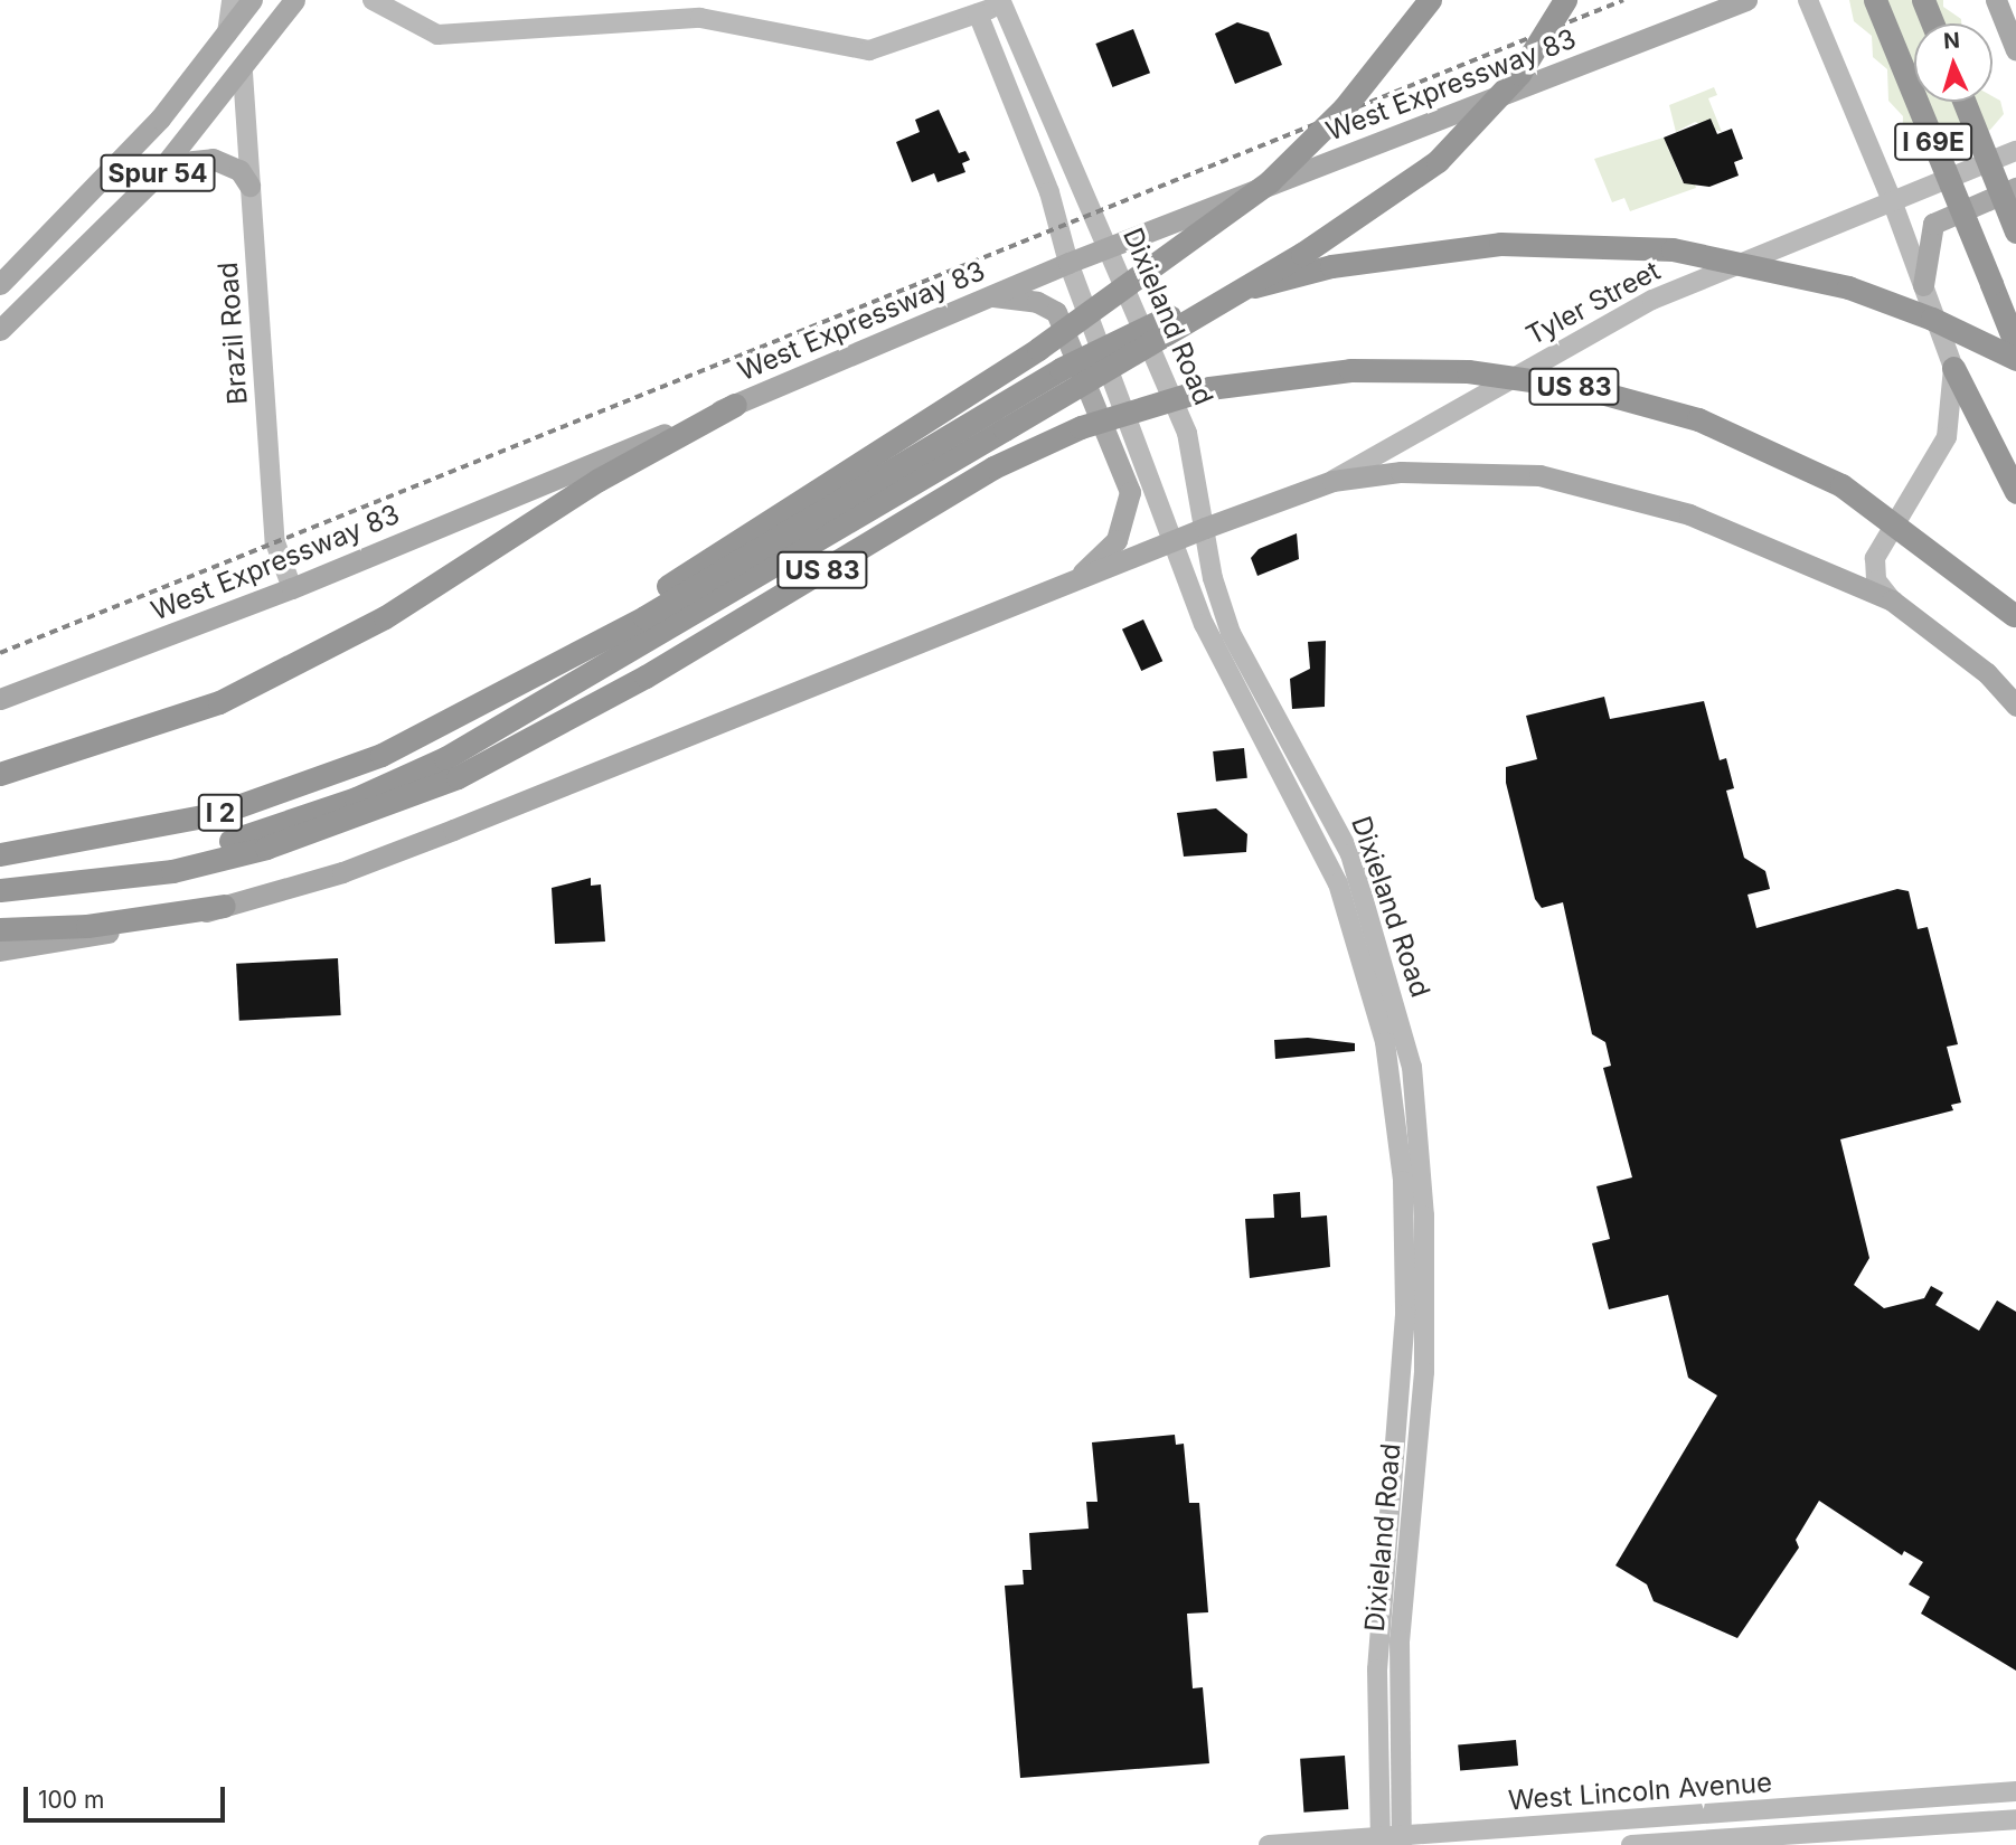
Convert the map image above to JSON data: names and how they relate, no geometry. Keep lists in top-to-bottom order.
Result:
{
  "streets": {
    "highway": ["I 69E", "US 83", "I 2"],
    "main road": [
      "West Expressway 83",
      "Spur 54",
      "Tyler Street",
      "Dixieland Road",
      "Brazil Road",
      "West Lincoln Avenue"
    ]
  },
  "crossings": [
    ["West Expressway 83", "Dixieland Road"],
    ["West Expressway 83", "Brazil Road"],
    ["Spur 54", "Brazil Road"],
    ["Dixieland Road", "West Lincoln Avenue"],
    ["US 83", "I 2"]
  ],
  "scale_bar": "100 m",
  "north": "top"
}
